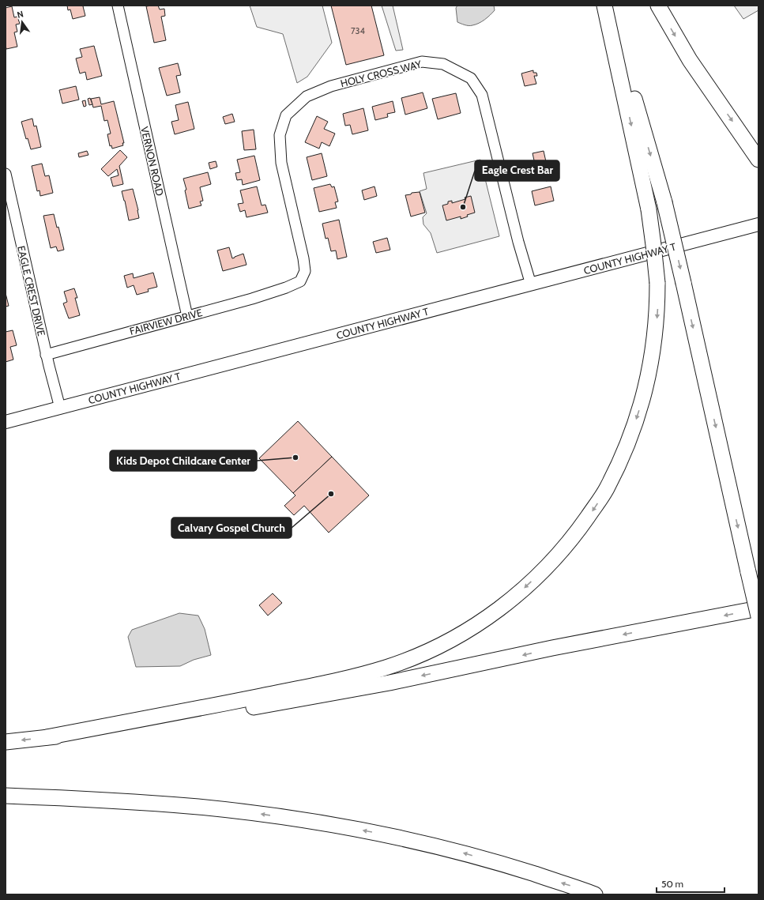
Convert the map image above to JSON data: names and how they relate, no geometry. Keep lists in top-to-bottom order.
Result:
{
  "streets": {
    "main road": ["COUNTY HIGHWAY T"],
    "street": [
      "HOLY CROSS WAY",
      "VERNON ROAD",
      "EAGLE CREST DRIVE",
      "FAIRVIEW DRIVE"
    ]
  },
  "crossings": [
    ["HOLY CROSS WAY", "COUNTY HIGHWAY T"],
    ["HOLY CROSS WAY", "FAIRVIEW DRIVE"],
    ["VERNON ROAD", "FAIRVIEW DRIVE"],
    ["COUNTY HIGHWAY T", "EAGLE CREST DRIVE"],
    ["EAGLE CREST DRIVE", "FAIRVIEW DRIVE"]
  ],
  "places": ["Eagle Crest Bar", "Kids Depot Childcare Center", "Calvary Gospel Church"],
  "house_numbers": ["734"],
  "scale_bar": "50 m",
  "north": "top"
}
